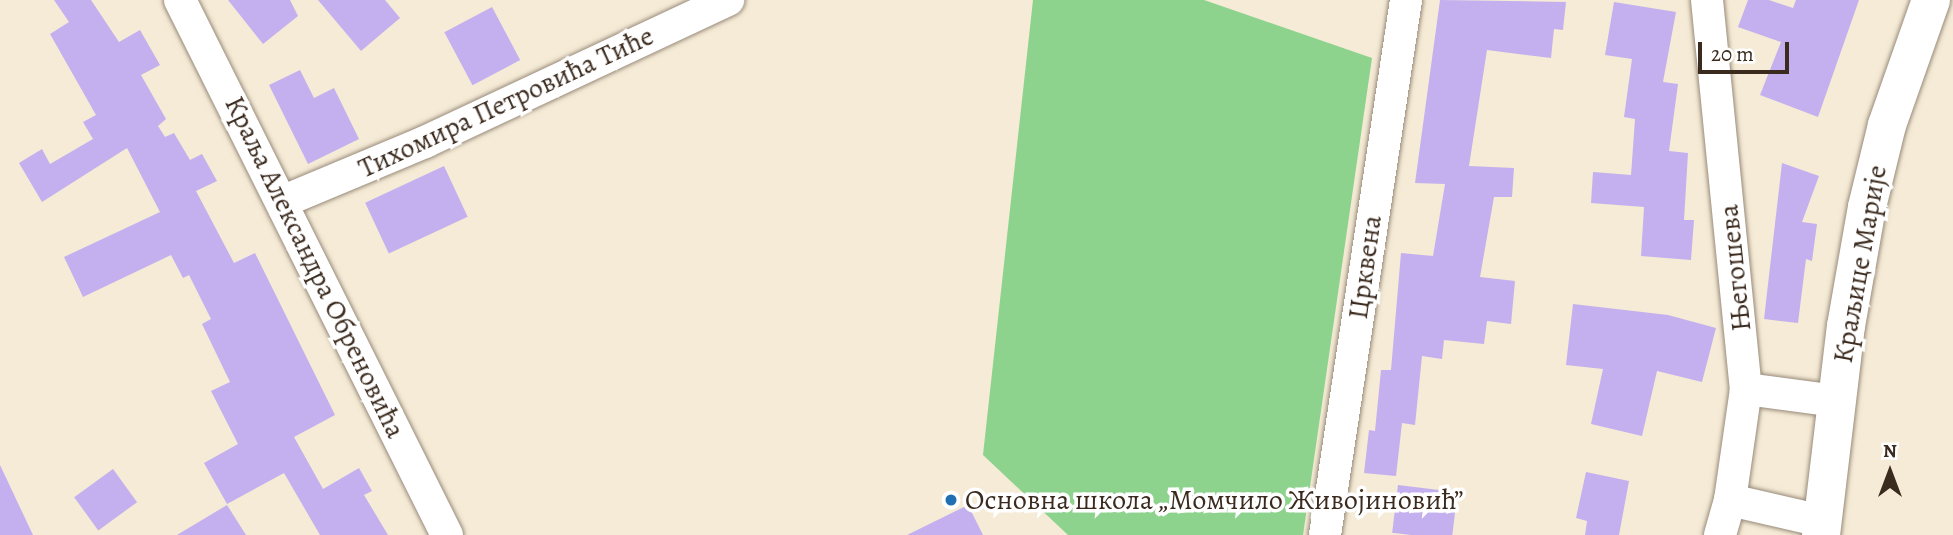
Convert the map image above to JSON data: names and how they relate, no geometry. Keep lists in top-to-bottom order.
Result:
{
  "streets": {
    "street": [
      "Тихомира Петровића Тиће",
      "Краљице Марије",
      "Краља Александра Обреновића",
      "Црквена",
      "Његошева"
    ]
  },
  "crossings": [
    ["Тихомира Петровића Тиће", "Краља Александра Обреновића"]
  ],
  "places": ["Основна школа „Момчило Живојиновић”"],
  "scale_bar": "20 m",
  "north": "top"
}
